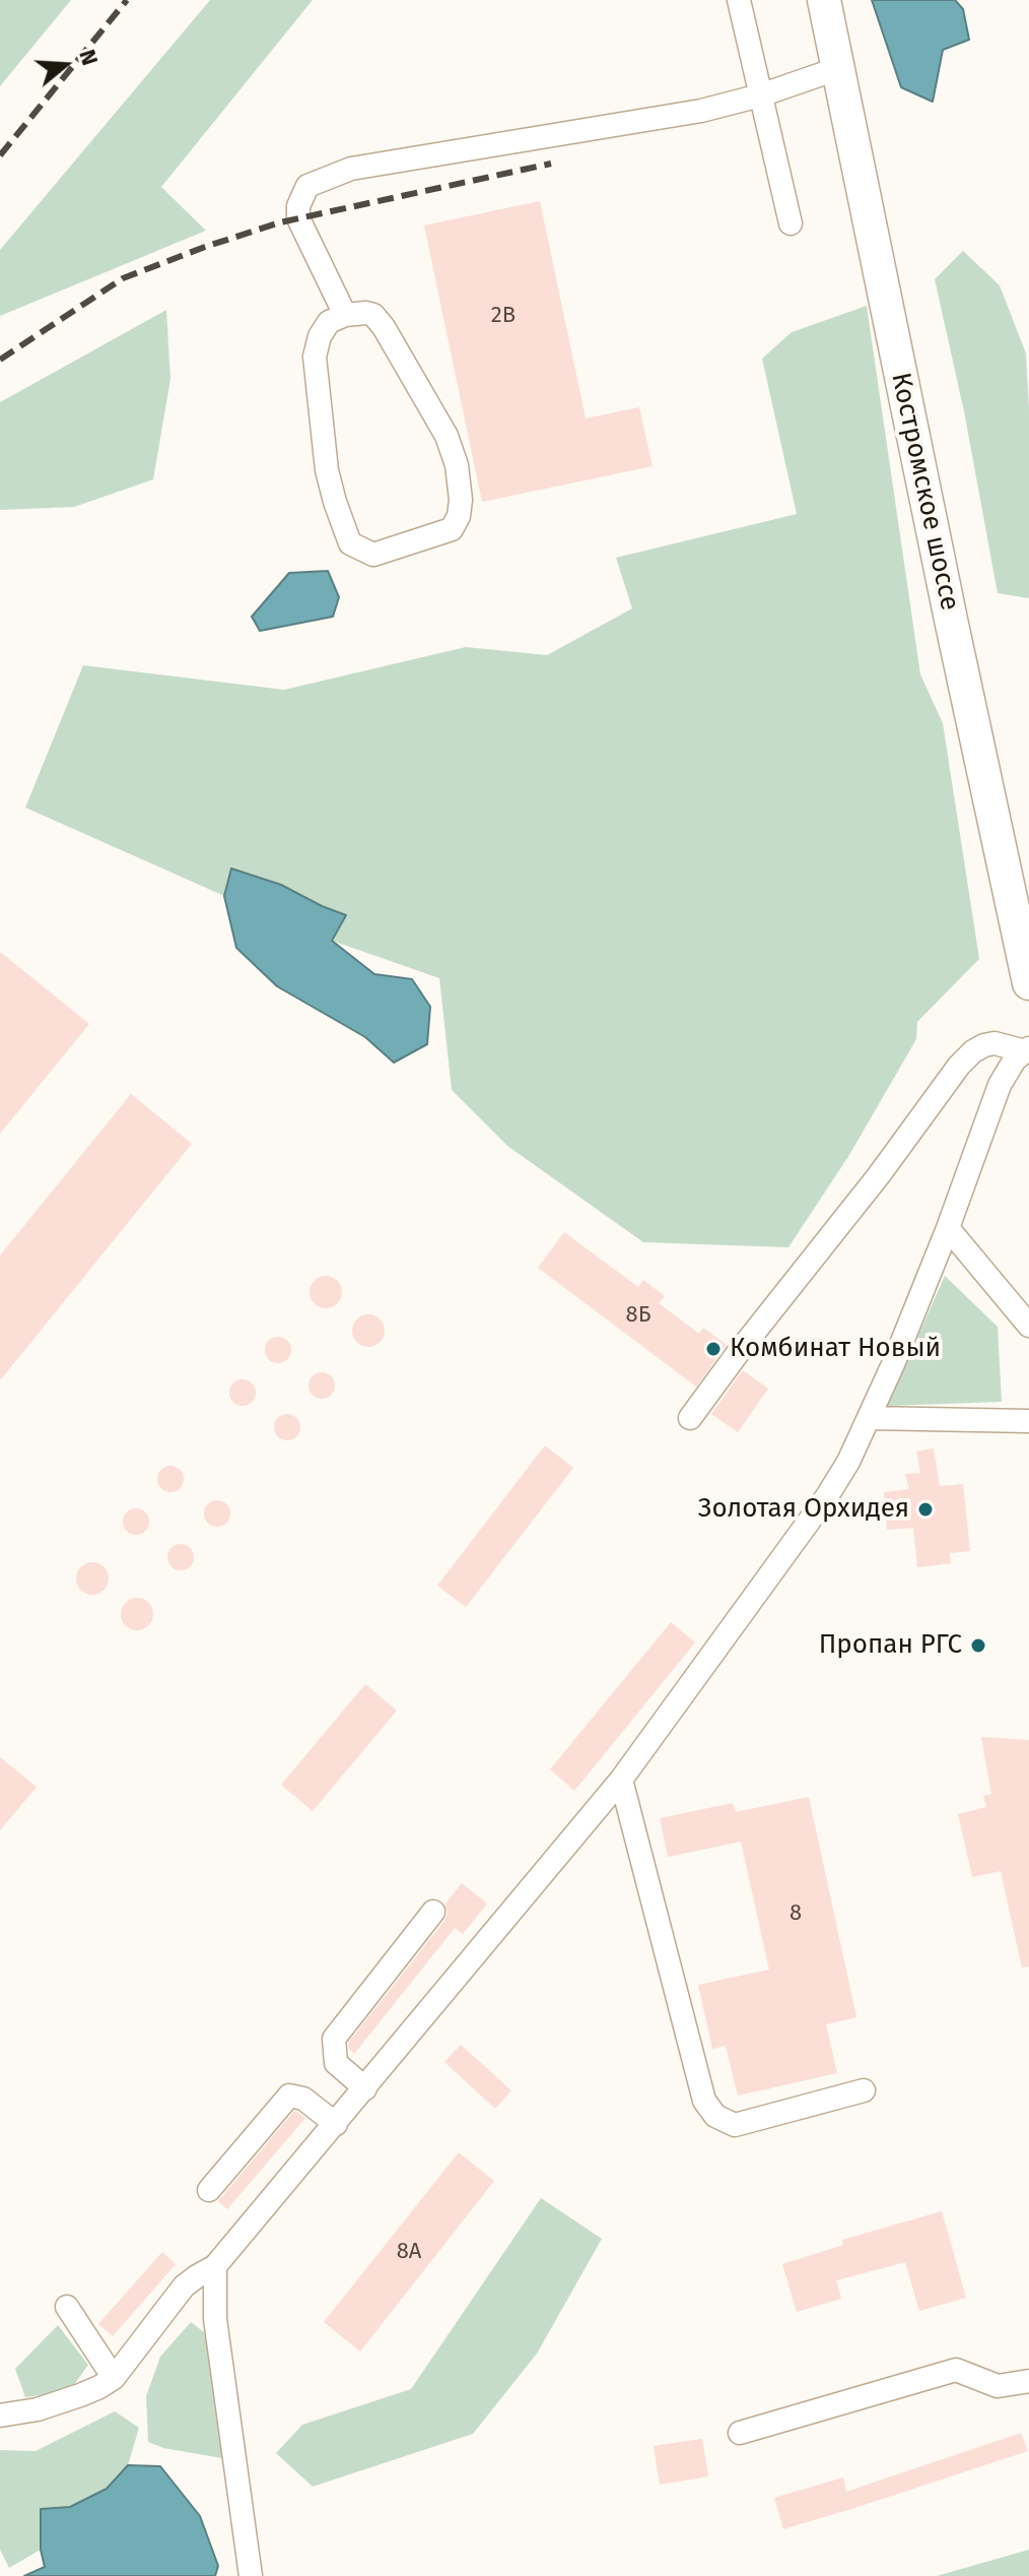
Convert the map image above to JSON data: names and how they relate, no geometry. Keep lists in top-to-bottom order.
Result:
{
  "streets": {
    "highway": ["Костромское шоссе"]
  },
  "places": ["Комбинат Новый", "Золотая Орхидея", "Пропан РГС"],
  "house_numbers": [
    "2В",
    "8Б",
    "8",
    "8А"
  ],
  "north": "right"
}
